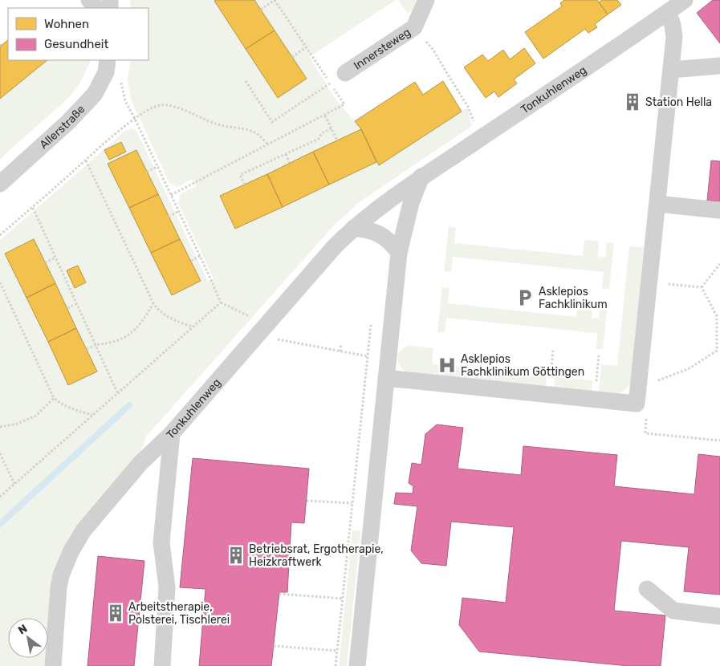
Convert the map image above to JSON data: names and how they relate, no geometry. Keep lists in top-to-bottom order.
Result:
{
  "streets": {
    "street": ["Innersteweg", "Tonkuhlenweg", "Allerstraße"]
  },
  "places": {
    "building": ["Station Hella", "Betriebsrat, Ergotherapie, Heizkraftwerk", "Arbeitstherapie, Polsterei, Tischlerei"],
    "parking": ["Asklepios Fachklinikum"],
    "hospital": ["Asklepios Fachklinikum Göttingen"]
  },
  "legend": ["Wohnen", "Gesundheit"],
  "north": "top left"
}
